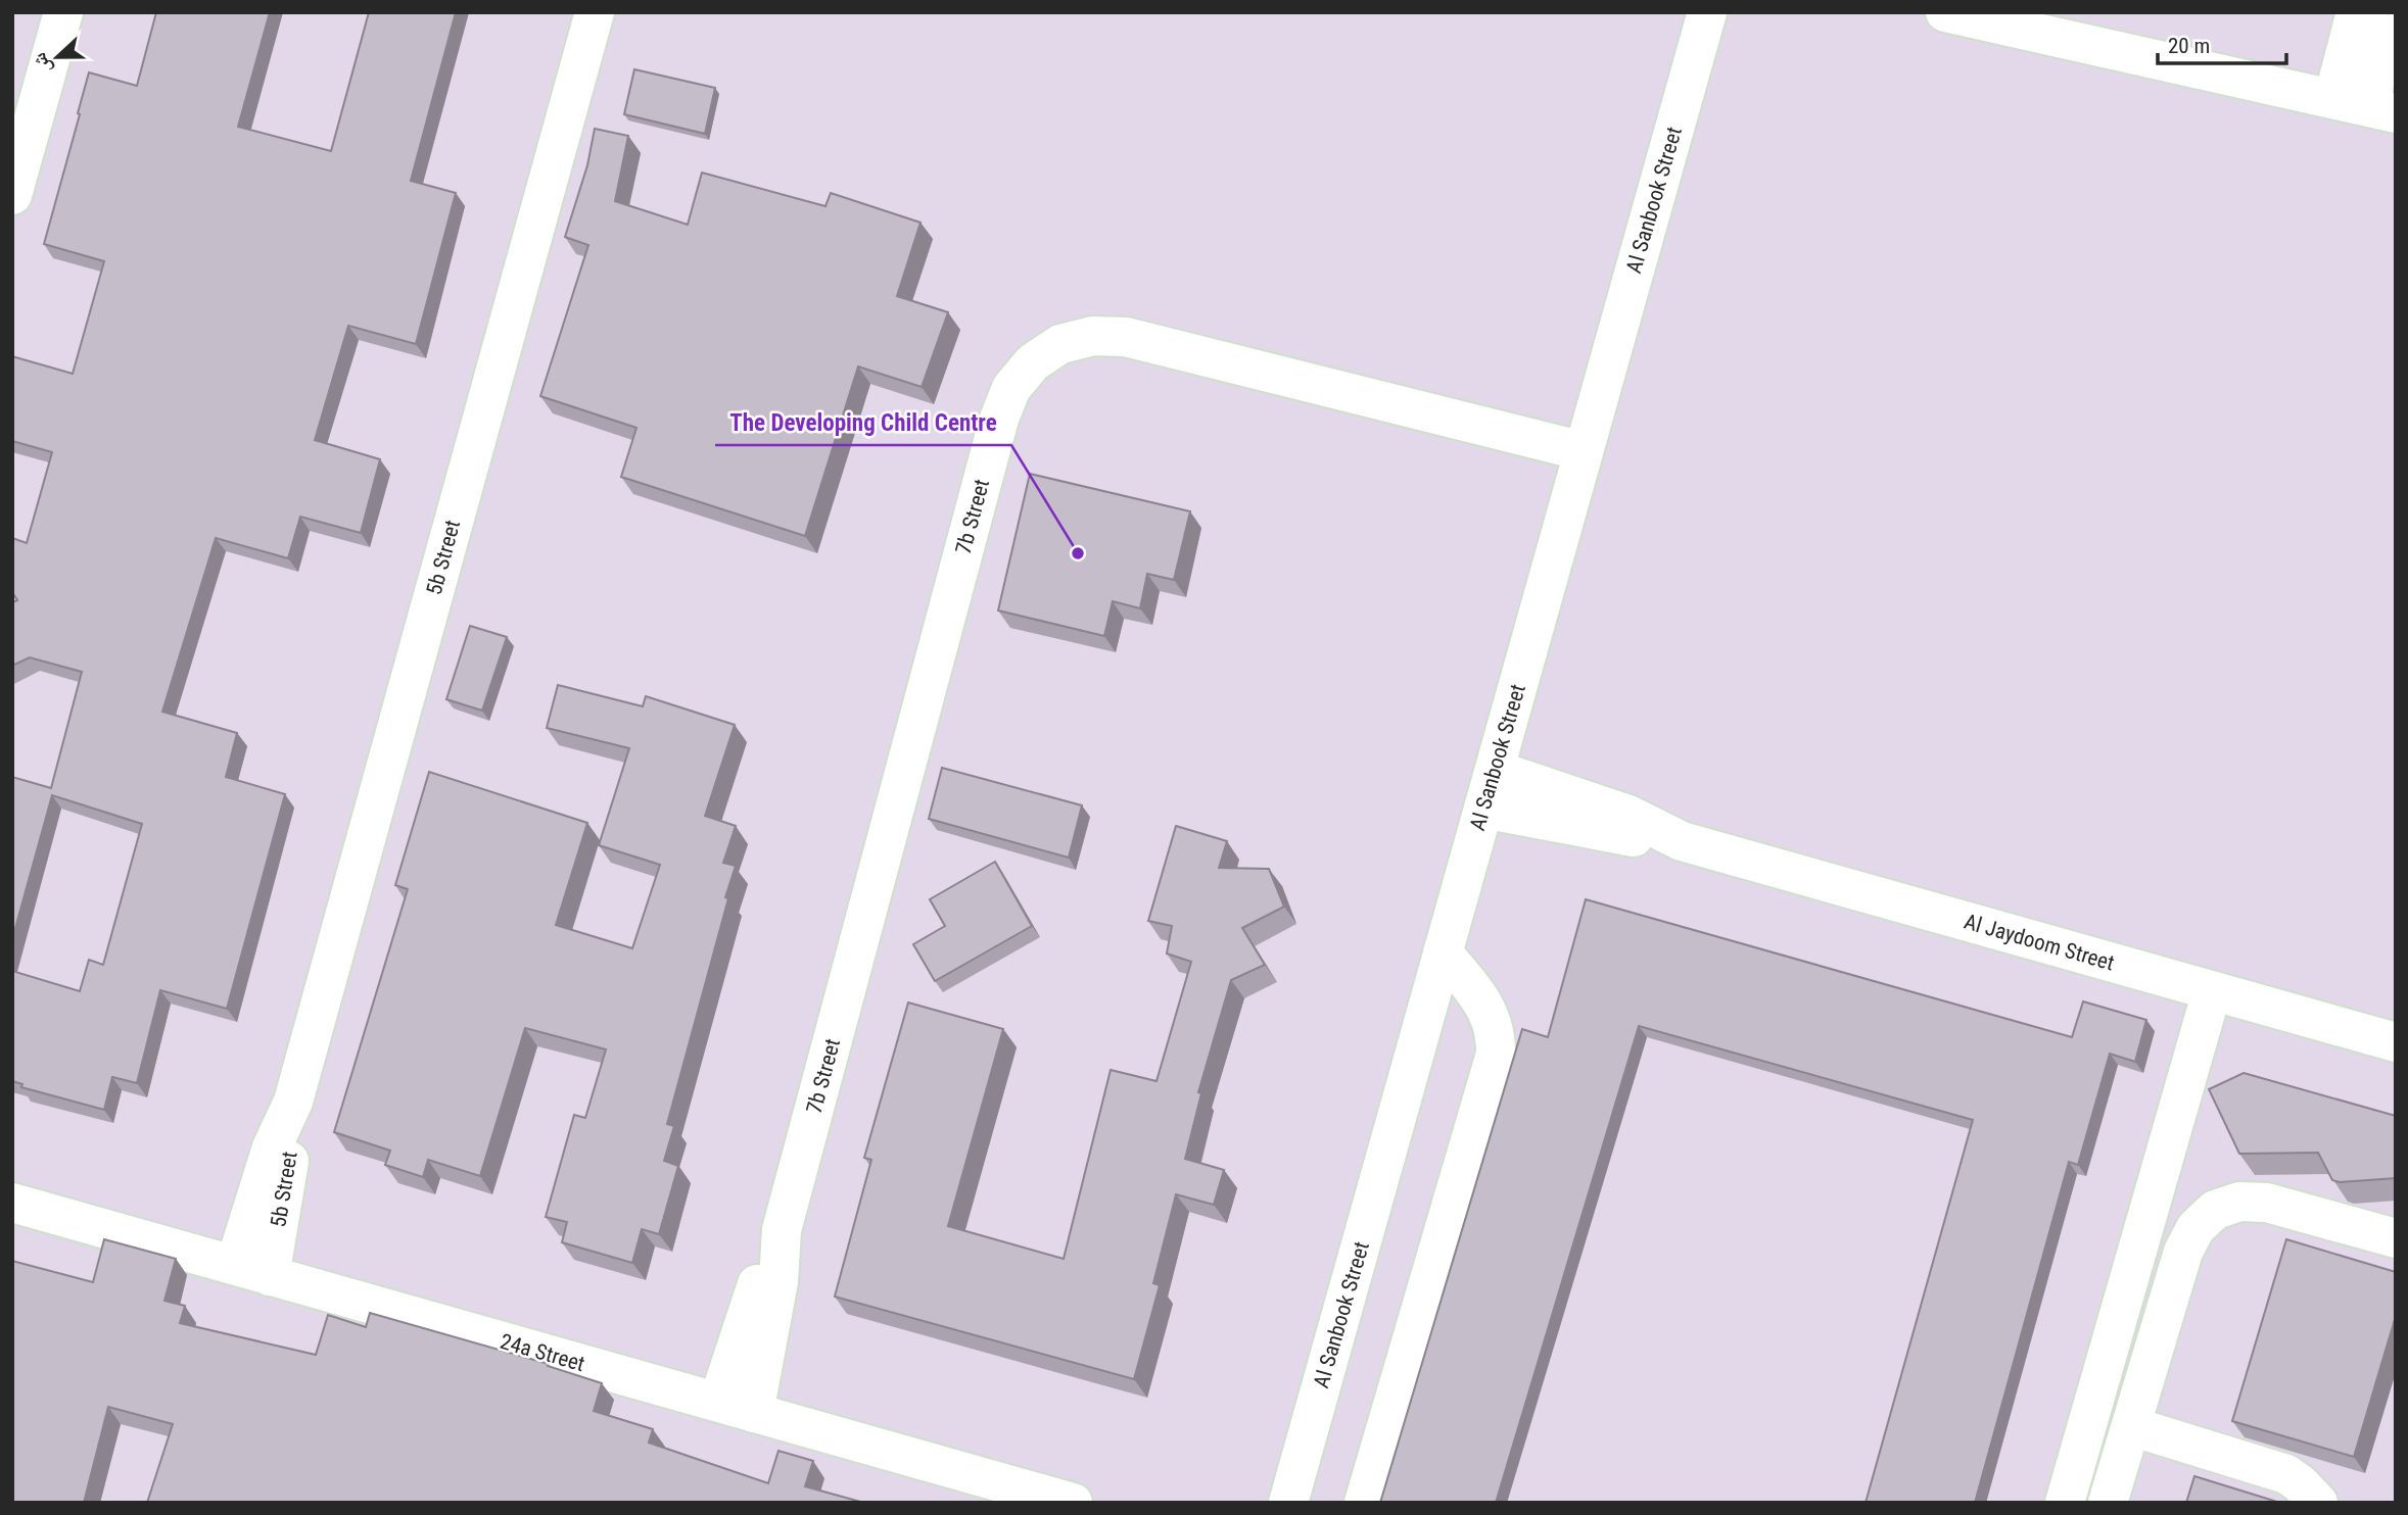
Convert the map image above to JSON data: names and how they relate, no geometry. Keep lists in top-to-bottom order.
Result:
{
  "streets": {
    "street": [
      "Al Sanbook Street",
      "7b Street",
      "5b Street",
      "Al Jaydoom Street",
      "24a Street"
    ]
  },
  "crossings": [
    ["Al Sanbook Street", "7b Street"],
    ["Al Sanbook Street", "Al Jaydoom Street"],
    ["7b Street", "24a Street"],
    ["5b Street", "24a Street"]
  ],
  "places": ["The Developing Child Centre"],
  "scale_bar": "20 m",
  "north": "left"
}
